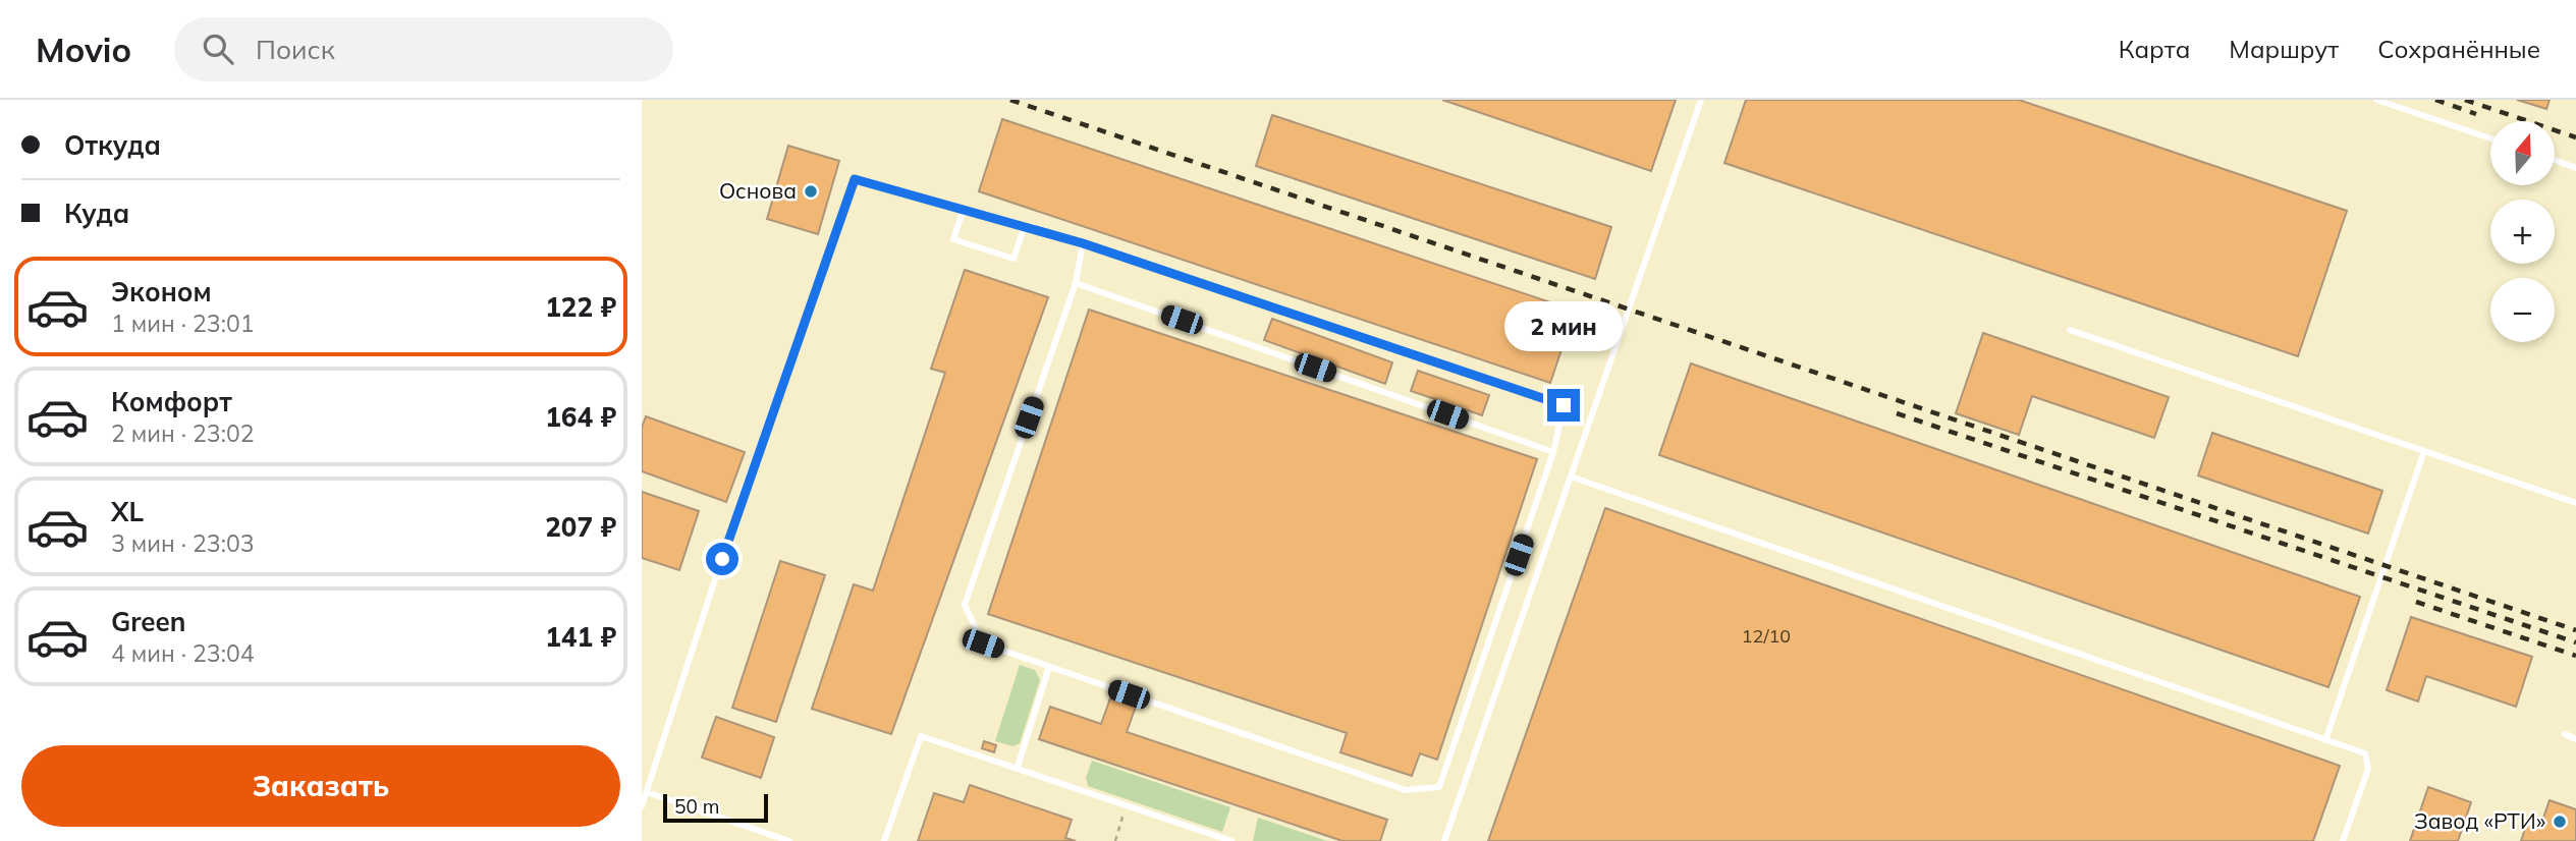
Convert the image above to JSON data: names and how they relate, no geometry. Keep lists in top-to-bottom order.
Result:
{
  "places": ["Основа", "Завод «РТИ»"],
  "house_numbers": ["12/10"],
  "scale_bar": "50 m",
  "north": "top",
  "page": {
    "header": "Movio",
    "search": "Поиск",
    "nav": ["Карта", "Маршрут", "Сохранённые"],
    "banner": ["Откуда", "Куда"],
    "map_buttons": ["+", "−"],
    "list": [
      {
        "name": "Эконом",
        "note": "1 мин · 23:01",
        "value": "122 ₽"
      },
      {
        "name": "Комфорт",
        "note": "2 мин · 23:02",
        "value": "164 ₽"
      },
      {
        "name": "XL",
        "note": "3 мин · 23:03",
        "value": "207 ₽"
      },
      {
        "name": "Green",
        "note": "4 мин · 23:04",
        "value": "141 ₽"
      }
    ],
    "bubble": "2 мин",
    "buttons": "Заказать",
    "scale": "50 m"
  }
}
